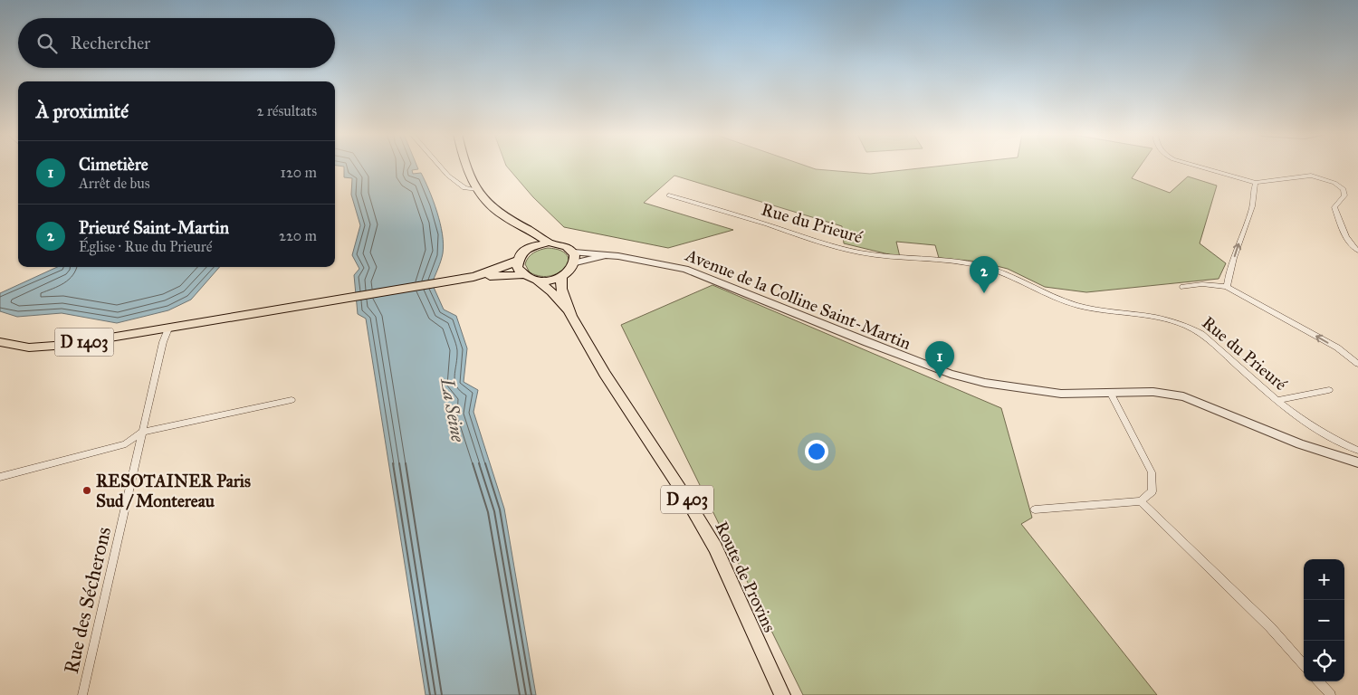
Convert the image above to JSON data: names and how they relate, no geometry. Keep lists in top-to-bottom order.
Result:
{
  "streets": {
    "main road": ["D 1403", "D 403", "Route de Provins"],
    "street": ["Rue du Prieuré", "Avenue de la Colline Saint-Martin", "Rue des Sécherons"]
  },
  "crossings": [
    ["Avenue de la Colline Saint-Martin", "D 1403"],
    ["Avenue de la Colline Saint-Martin", "D 403"],
    ["D 1403", "D 403"],
    ["D 1403", "Rue des Sécherons"],
    ["D 403", "Route de Provins"]
  ],
  "water": ["La Seine"],
  "places": ["RESOTAINER Paris Sud / Montereau"],
  "page": {
    "search": "Rechercher",
    "heading": ["À proximité", "2 résultats"],
    "list": [
      {
        "mark": "1",
        "name": "Cimetière",
        "note": "Arrêt de bus",
        "value": "120 m"
      },
      {
        "mark": "2",
        "name": "Prieuré Saint-Martin",
        "note": "Église · Rue du Prieuré",
        "value": "220 m"
      }
    ],
    "pins": ["2", "1"],
    "map_buttons": ["+", "−"]
  }
}
